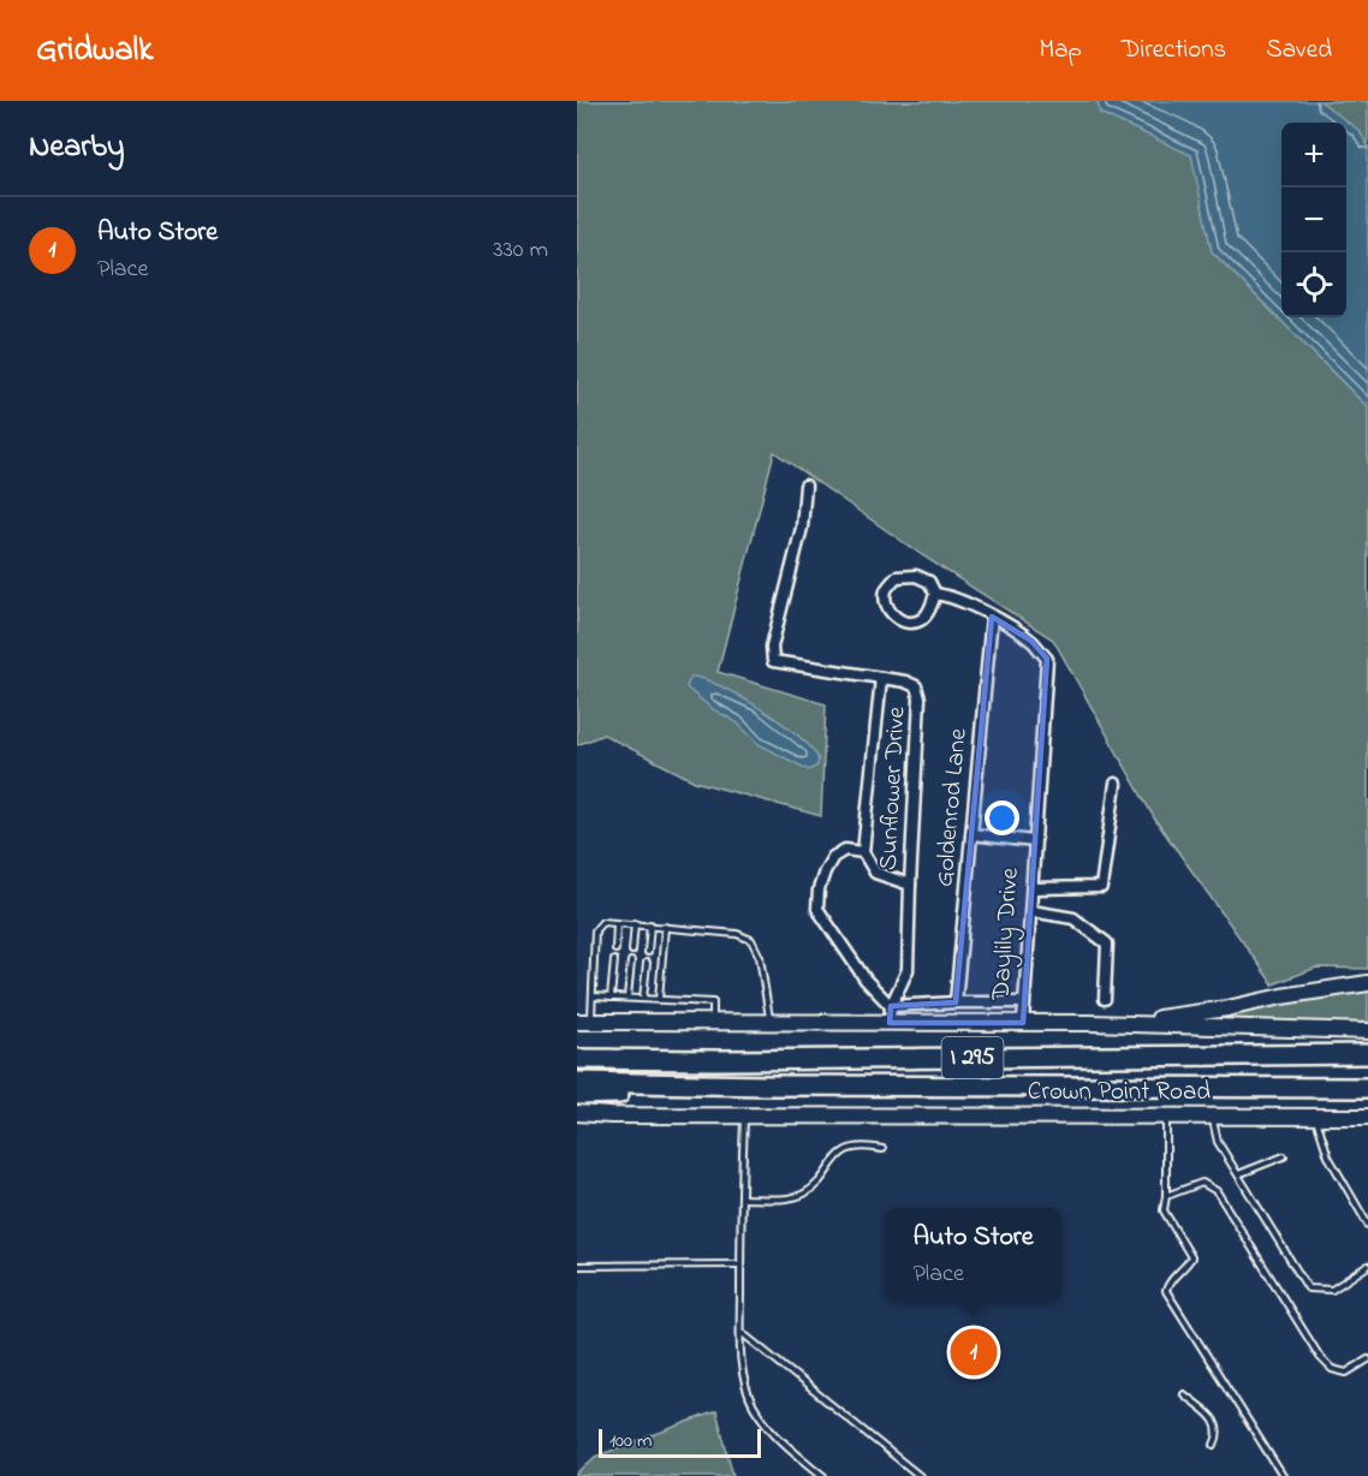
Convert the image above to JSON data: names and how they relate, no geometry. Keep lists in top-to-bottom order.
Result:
{
  "streets": {
    "highway": ["I 295"],
    "main road": ["Crown Point Road"],
    "street": ["Sunflower Drive", "Goldenrod Lane", "Daylily Drive"]
  },
  "crossings": [
    ["Goldenrod Lane", "Daylily Drive"]
  ],
  "scale_bar": "100 m",
  "page": {
    "header": "Gridwalk",
    "nav": ["Map", "Directions", "Saved"],
    "heading": "Nearby",
    "map_buttons": ["+", "−"],
    "list": [
      {
        "mark": "1",
        "name": "Auto Store",
        "note": "Place",
        "value": "330 m"
      }
    ],
    "popup": ["Auto Store", "Place"],
    "pins": "1",
    "scale": "100 m"
  }
}
